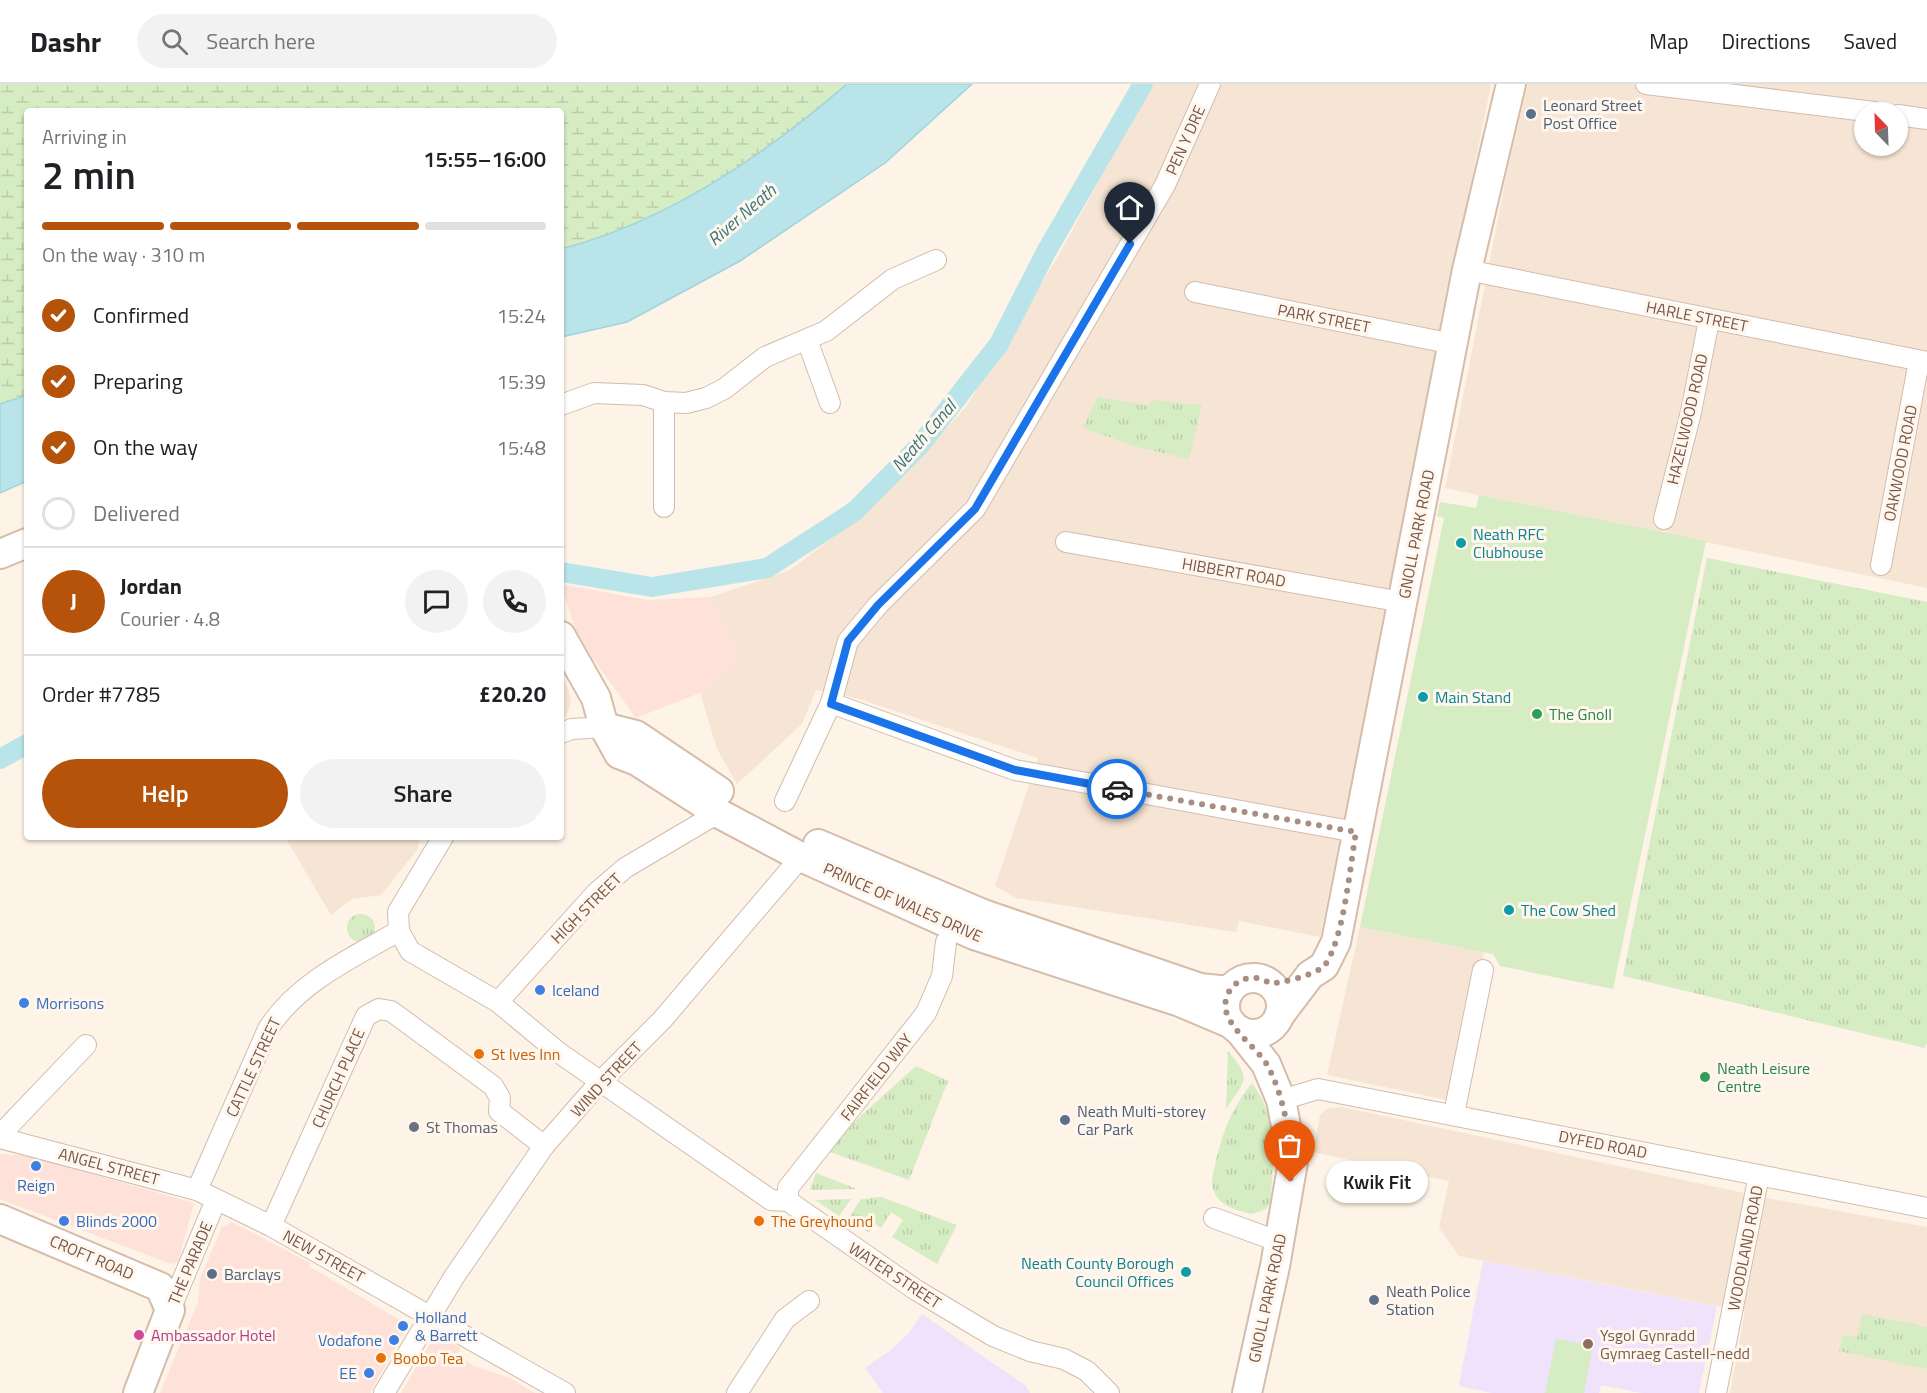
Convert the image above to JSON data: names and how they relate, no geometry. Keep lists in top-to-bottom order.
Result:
{
  "streets": {
    "main road": [
      "GNOLL PARK ROAD",
      "PRINCE OF WALES DRIVE",
      "CROFT ROAD",
      "THE PARADE"
    ],
    "street": [
      "PEN Y DRE",
      "HARLE STREET",
      "PARK STREET",
      "HAZELWOOD ROAD",
      "OAKWOOD ROAD",
      "HIBBERT ROAD",
      "HIGH STREET",
      "CATTLE STREET",
      "FAIRFIELD WAY",
      "CHURCH PLACE",
      "WIND STREET",
      "DYFED ROAD",
      "ANGEL STREET",
      "WOODLAND ROAD",
      "NEW STREET",
      "WATER STREET"
    ]
  },
  "crossings": [
    ["HARLE STREET", "HAZELWOOD ROAD"],
    ["HARLE STREET", "OAKWOOD ROAD"],
    ["HARLE STREET", "GNOLL PARK ROAD"],
    ["PARK STREET", "GNOLL PARK ROAD"],
    ["GNOLL PARK ROAD", "HIBBERT ROAD"],
    ["GNOLL PARK ROAD", "PRINCE OF WALES DRIVE"],
    ["GNOLL PARK ROAD", "DYFED ROAD"],
    ["PRINCE OF WALES DRIVE", "HIGH STREET"],
    ["PRINCE OF WALES DRIVE", "WIND STREET"],
    ["HIGH STREET", "WATER STREET"],
    ["CATTLE STREET", "ANGEL STREET"],
    ["CATTLE STREET", "WATER STREET"],
    ["FAIRFIELD WAY", "WATER STREET"],
    ["CHURCH PLACE", "WIND STREET"],
    ["CHURCH PLACE", "NEW STREET"],
    ["WIND STREET", "NEW STREET"],
    ["WIND STREET", "WATER STREET"],
    ["DYFED ROAD", "WOODLAND ROAD"],
    ["ANGEL STREET", "NEW STREET"],
    ["ANGEL STREET", "THE PARADE"],
    ["NEW STREET", "THE PARADE"],
    ["CROFT ROAD", "THE PARADE"]
  ],
  "water": ["River Neath", "Neath Canal"],
  "places": [
    "Leonard Street Post Office",
    "Neath RFC Clubhouse",
    "Main Stand",
    "The Gnoll",
    "The Cow Shed",
    "Iceland",
    "Morrisons",
    "St Ives Inn",
    "Neath Leisure Centre",
    "Neath Multi-storey Car Park",
    "St Thomas",
    "Reign",
    "Kwik Fit",
    "Blinds 2000",
    "The Greyhound",
    "Neath County Borough Council Offices",
    "Barclays",
    "Neath Police Station",
    "Holland & Barrett",
    "Ambassador Hotel",
    "Vodafone",
    "Ysgol Gynradd Gymraeg Castell-nedd",
    "Boobo Tea",
    "EE"
  ],
  "north": "top left",
  "page": {
    "header": "Dashr",
    "search": "Search here",
    "nav": ["Map", "Directions", "Saved"],
    "heading": ["2 min", "Arriving in", "15:55–16:00"],
    "panel": [
      "Jordan",
      "Courier · 4.8",
      "Order #7785",
      "£20.20"
    ],
    "bar": "On the way · 310 m",
    "list": [
      ["Confirmed", "15:24"],
      ["Preparing", "15:39"],
      ["On the way", "15:48"],
      "Delivered"
    ],
    "round": "J",
    "buttons": ["Help", "Share"],
    "bubble": "Kwik Fit"
  }
}
